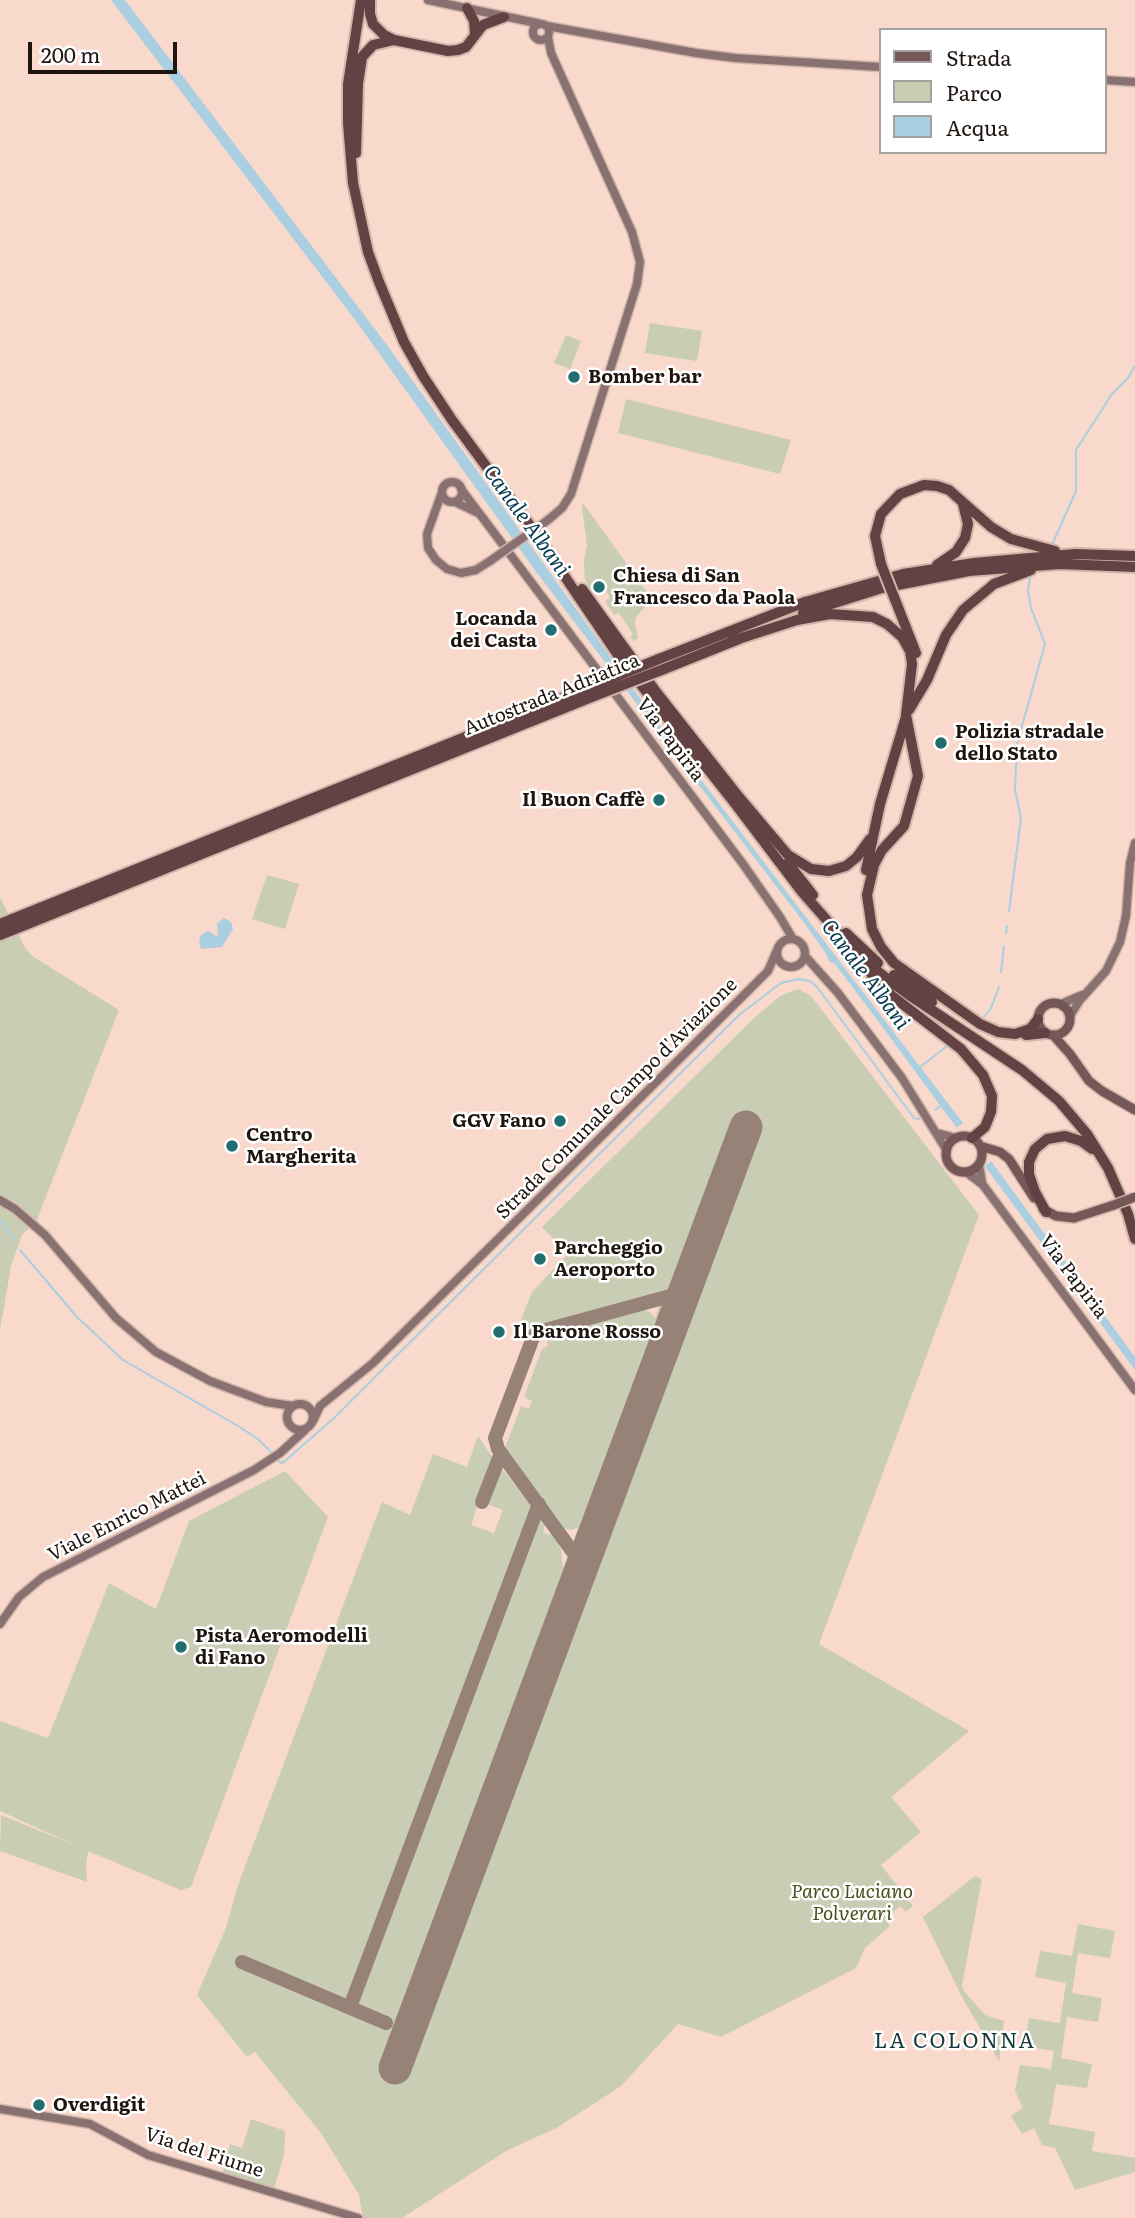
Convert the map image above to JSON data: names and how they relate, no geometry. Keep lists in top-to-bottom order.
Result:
{
  "streets": {
    "highway": ["Autostrada Adriatica"],
    "main road": ["Via Papiria"],
    "street": ["Strada Comunale Campo d'Aviazione", "Viale Enrico Mattei", "Via del Fiume"]
  },
  "crossings": [
    ["Via Papiria", "Strada Comunale Campo d'Aviazione"]
  ],
  "districts": ["LA COLONNA"],
  "water": ["Canale Albani"],
  "parks": ["Parco Luciano Polverari"],
  "places": [
    "Bomber bar",
    "Chiesa di San Francesco da Paola",
    "Locanda dei Casta",
    "Polizia stradale dello Stato",
    "Il Buon Caffè",
    "GGV Fano",
    "Centro Margherita",
    "Parcheggio Aeroporto",
    "Il Barone Rosso",
    "Pista Aeromodelli di Fano",
    "Overdigit"
  ],
  "legend": ["Strada", "Parco", "Acqua"],
  "scale_bar": "200 m"
}
